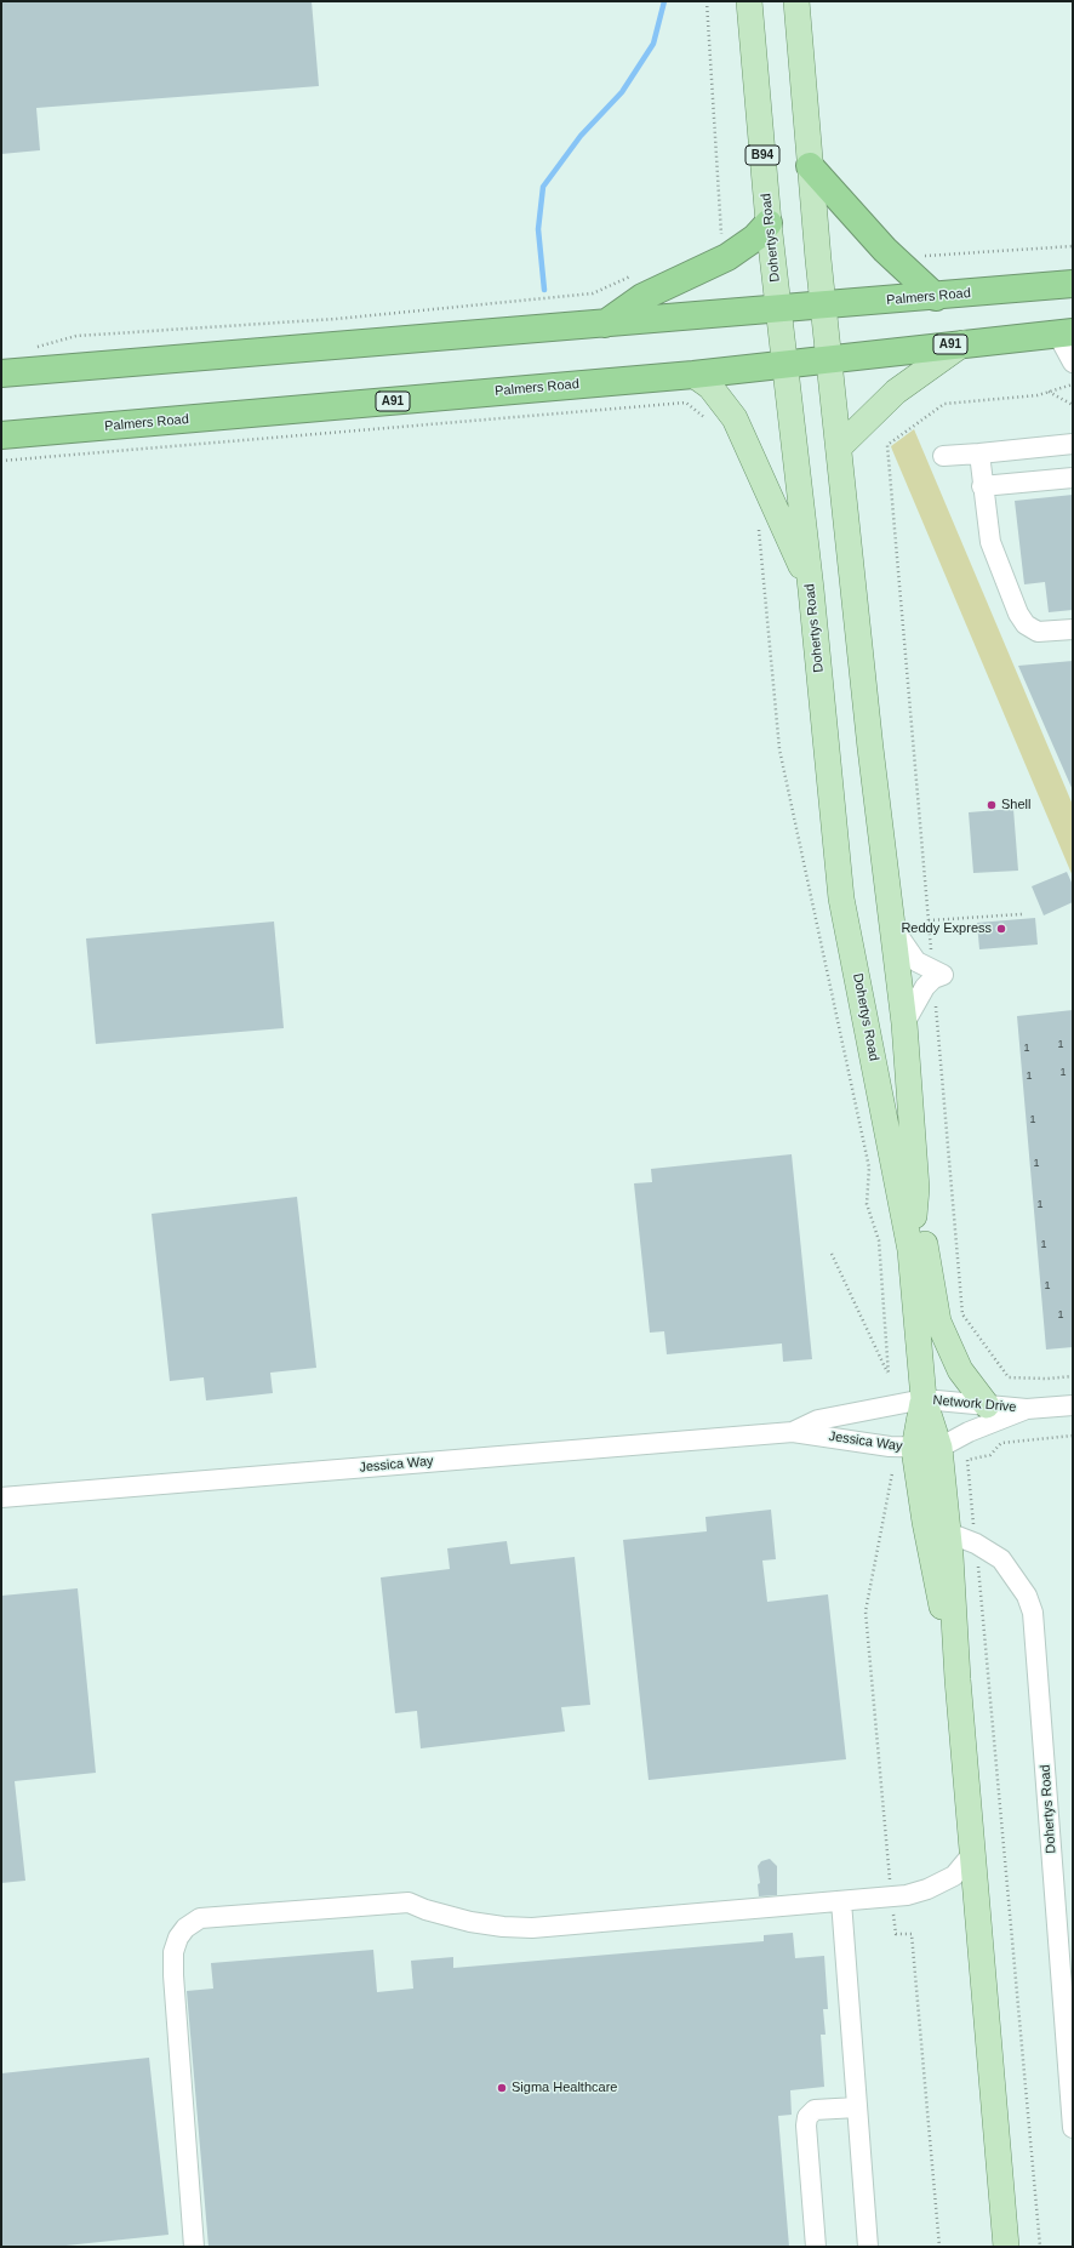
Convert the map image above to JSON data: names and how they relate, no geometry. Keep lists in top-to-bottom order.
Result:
{
  "streets": {
    "highway": ["Palmers Road", "A91"],
    "main road": ["B94", "Dohertys Road"],
    "street": ["Network Drive", "Jessica Way"]
  },
  "crossings": [
    ["Dohertys Road", "Palmers Road"],
    ["Dohertys Road", "Network Drive"],
    ["Dohertys Road", "Jessica Way"],
    ["Network Drive", "Jessica Way"]
  ],
  "places": ["Shell", "Reddy Express", "Sigma Healthcare"],
  "house_numbers": [
    "1",
    "1",
    "1",
    "1",
    "1",
    "1",
    "1",
    "1",
    "1",
    "1"
  ]
}
